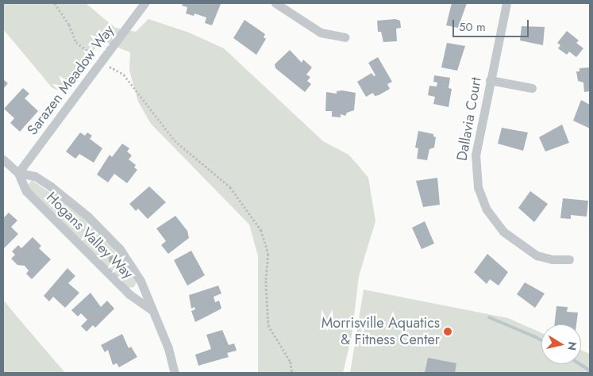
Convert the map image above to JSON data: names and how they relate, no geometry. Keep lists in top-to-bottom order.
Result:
{
  "streets": {
    "street": ["Sarazen Meadow Way", "Dallavia Court", "Hogans Valley Way"]
  },
  "crossings": [
    ["Sarazen Meadow Way", "Hogans Valley Way"]
  ],
  "places": ["Morrisville Aquatics & Fitness Center"],
  "scale_bar": "50 m",
  "north": "right"
}
